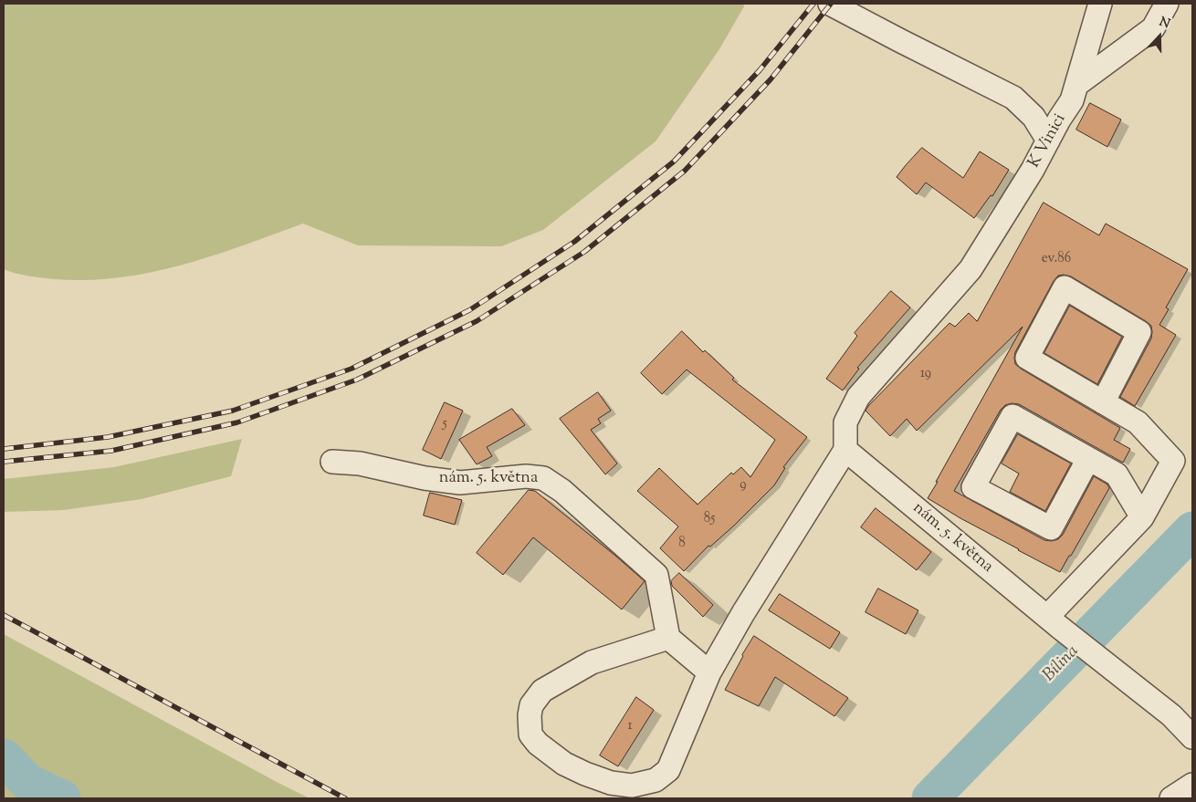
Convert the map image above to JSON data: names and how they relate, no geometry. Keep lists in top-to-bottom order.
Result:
{
  "streets": {
    "street": ["K Vinici", "nám. 5. května"]
  },
  "crossings": [
    ["K Vinici", "nám. 5. května"]
  ],
  "water": ["Bílina"],
  "house_numbers": [
    "ev.86",
    "19",
    "5",
    "9",
    "85",
    "8",
    "1"
  ],
  "north": "top"
}
